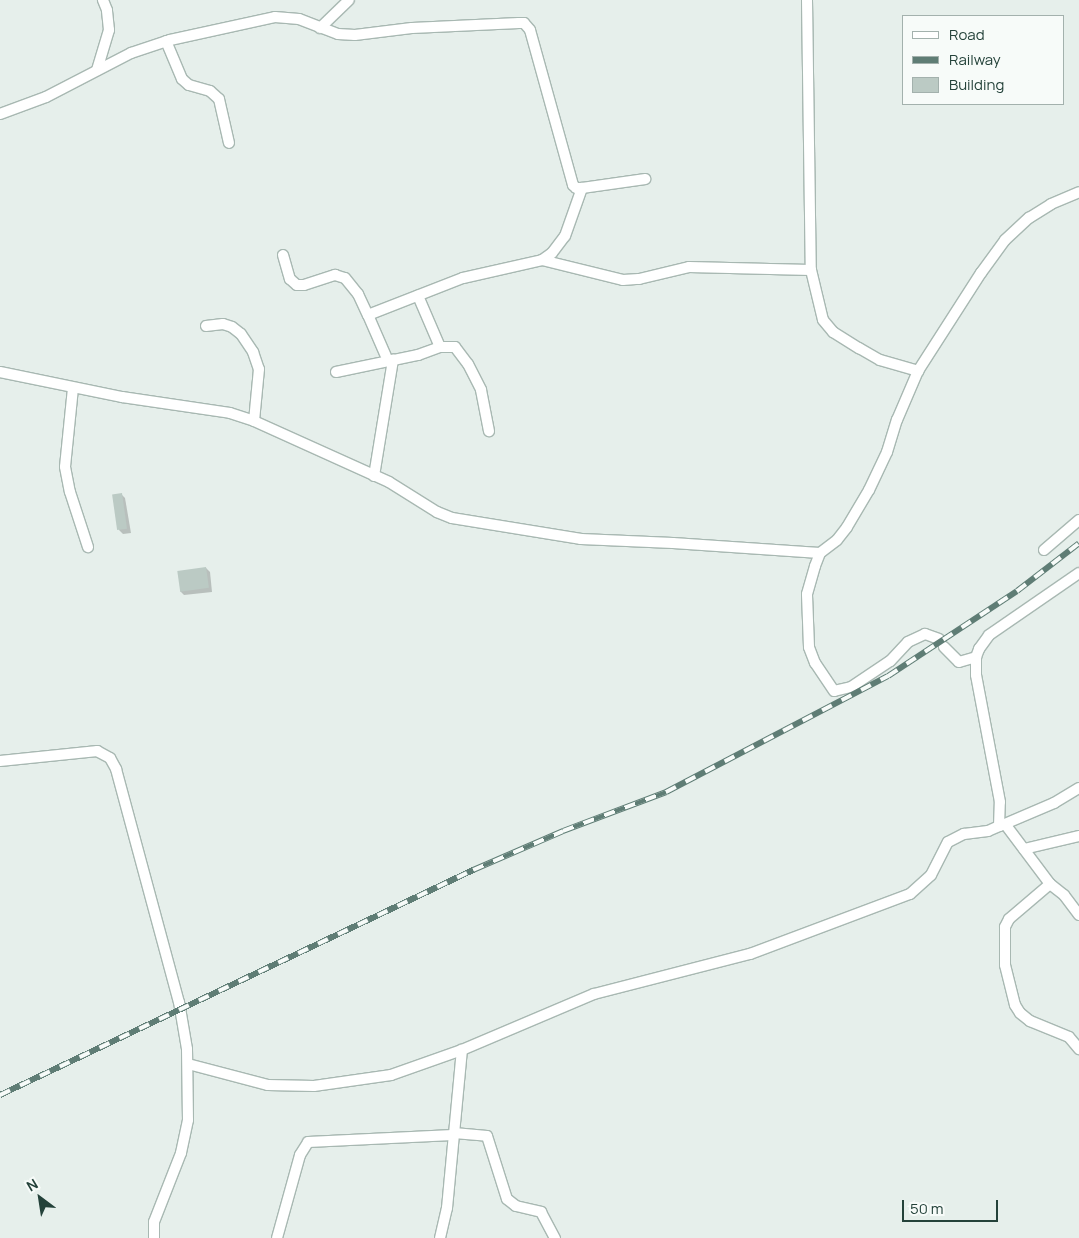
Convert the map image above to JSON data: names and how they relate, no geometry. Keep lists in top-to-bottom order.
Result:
{
  "legend": ["Road", "Railway", "Building"],
  "scale_bar": "50 m",
  "north": "top left"
}
